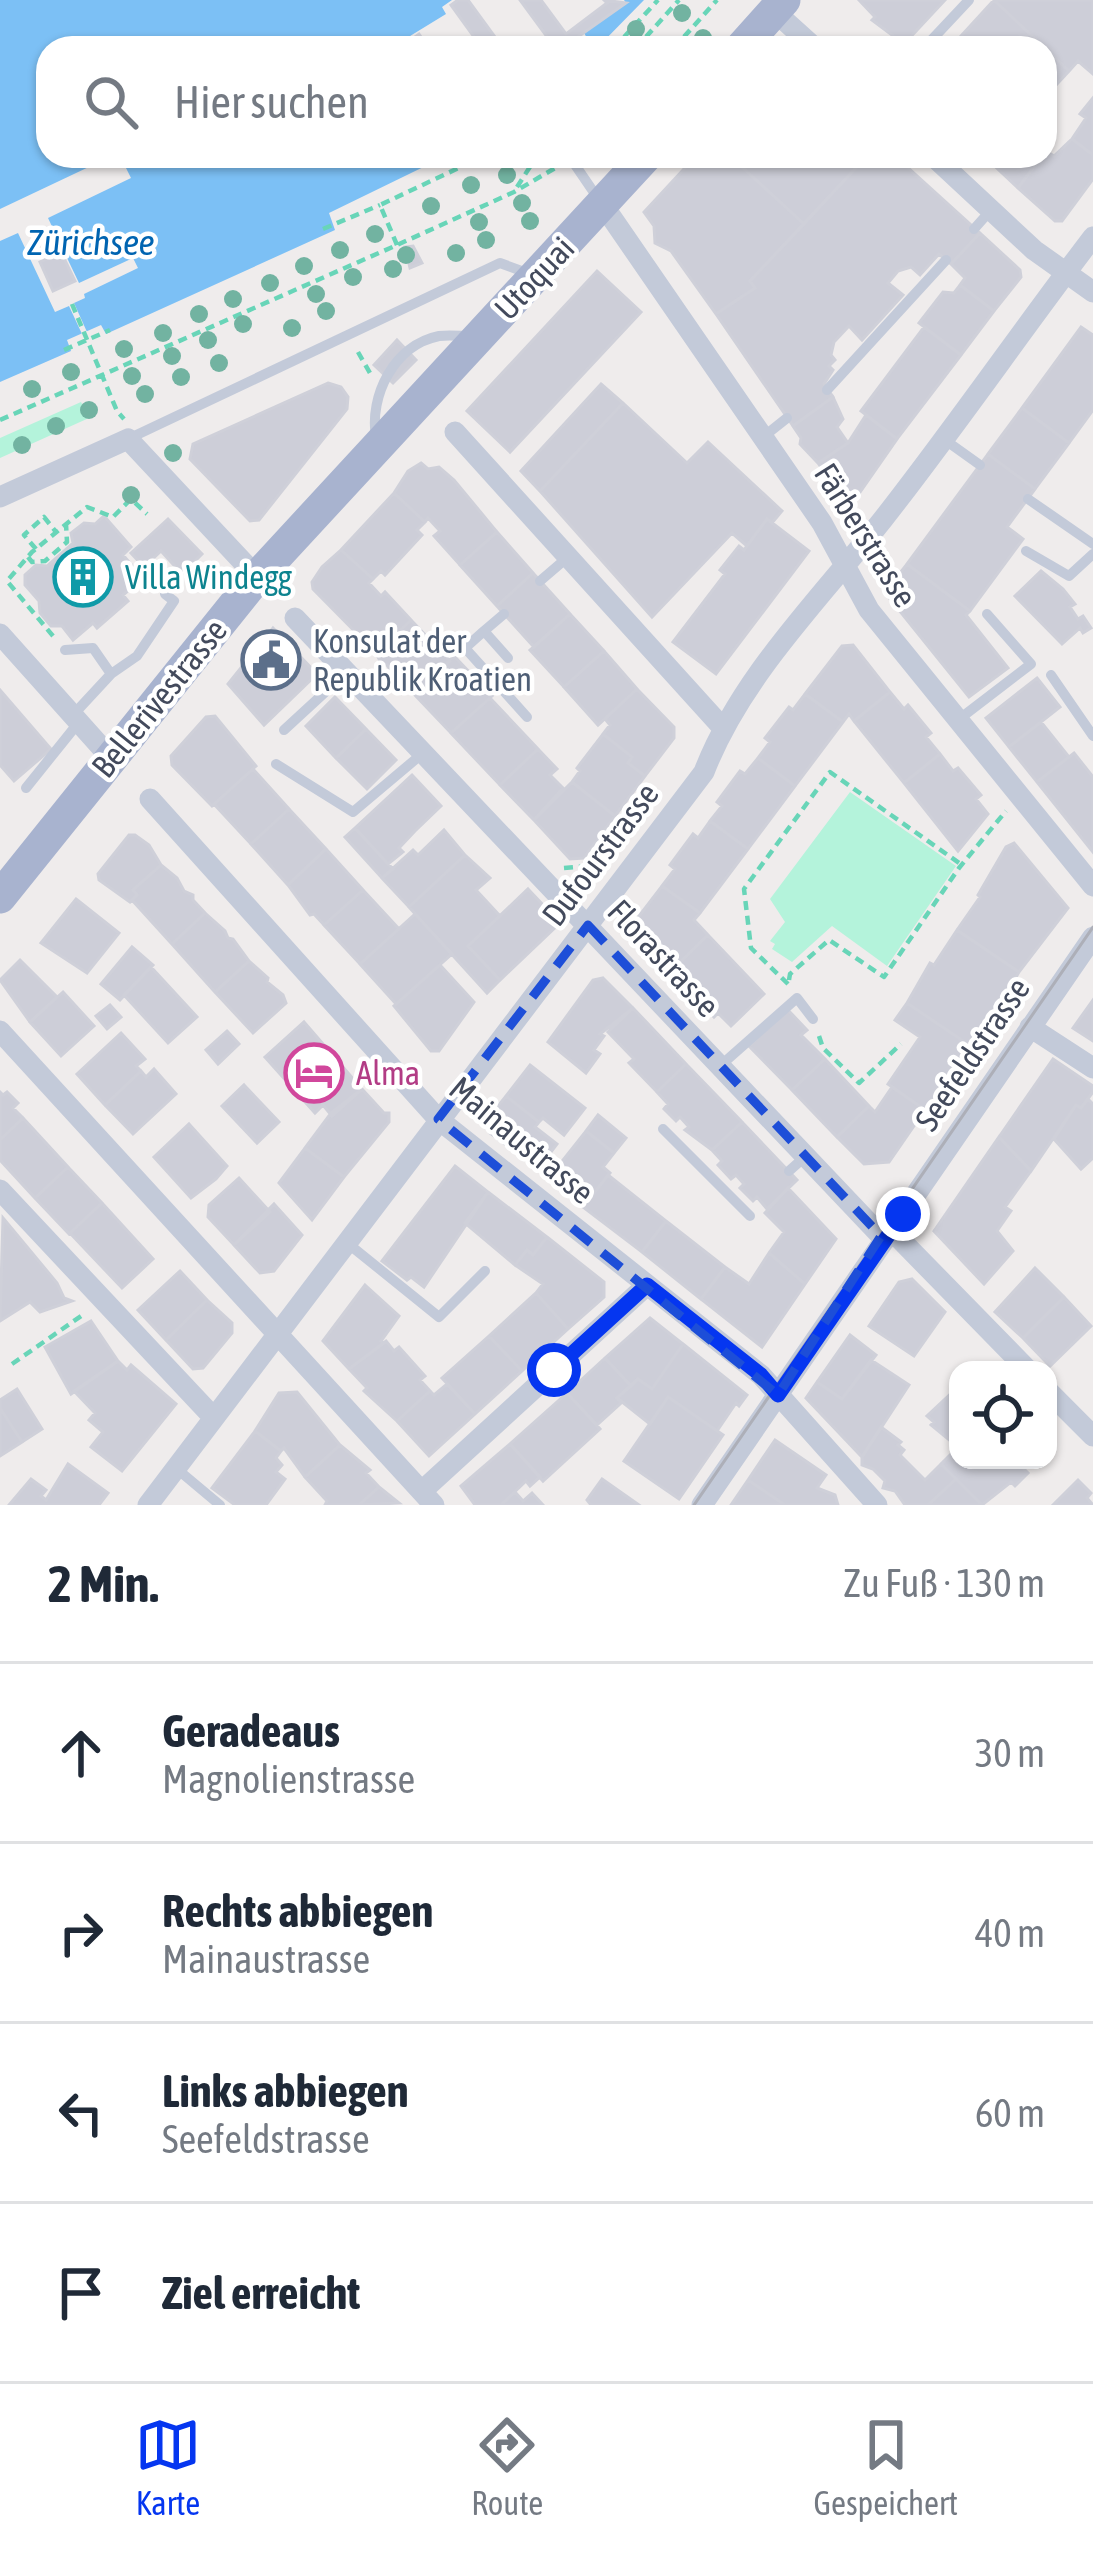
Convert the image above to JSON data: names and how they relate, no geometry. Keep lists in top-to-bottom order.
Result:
{
  "streets": {
    "main road": ["Utoquai", "Bellerivestrasse"],
    "street": [
      "Färberstrasse",
      "Dufourstrasse",
      "Florastrasse",
      "Seefeldstrasse",
      "Mainaustrasse"
    ]
  },
  "crossings": [
    ["Utoquai", "Färberstrasse"],
    ["Utoquai", "Bellerivestrasse"],
    ["Färberstrasse", "Dufourstrasse"],
    ["Dufourstrasse", "Florastrasse"],
    ["Dufourstrasse", "Mainaustrasse"],
    ["Florastrasse", "Seefeldstrasse"],
    ["Seefeldstrasse", "Mainaustrasse"]
  ],
  "water": ["Zürichsee"],
  "places": {
    "building": ["Villa Windegg"],
    "public building": ["Konsulat der Republik Kroatien"],
    "hotel": ["Alma"]
  },
  "page": {
    "search": "Hier suchen",
    "heading": ["2 Min.", "Zu Fuß · 130 m"],
    "list": [
      ["Geradeaus", "Magnolienstrasse", "30 m"],
      ["Rechts abbiegen", "Mainaustrasse", "40 m"],
      ["Links abbiegen", "Seefeldstrasse", "60 m"],
      "Ziel erreicht"
    ],
    "nav": ["Karte", "Route", "Gespeichert"]
  }
}
